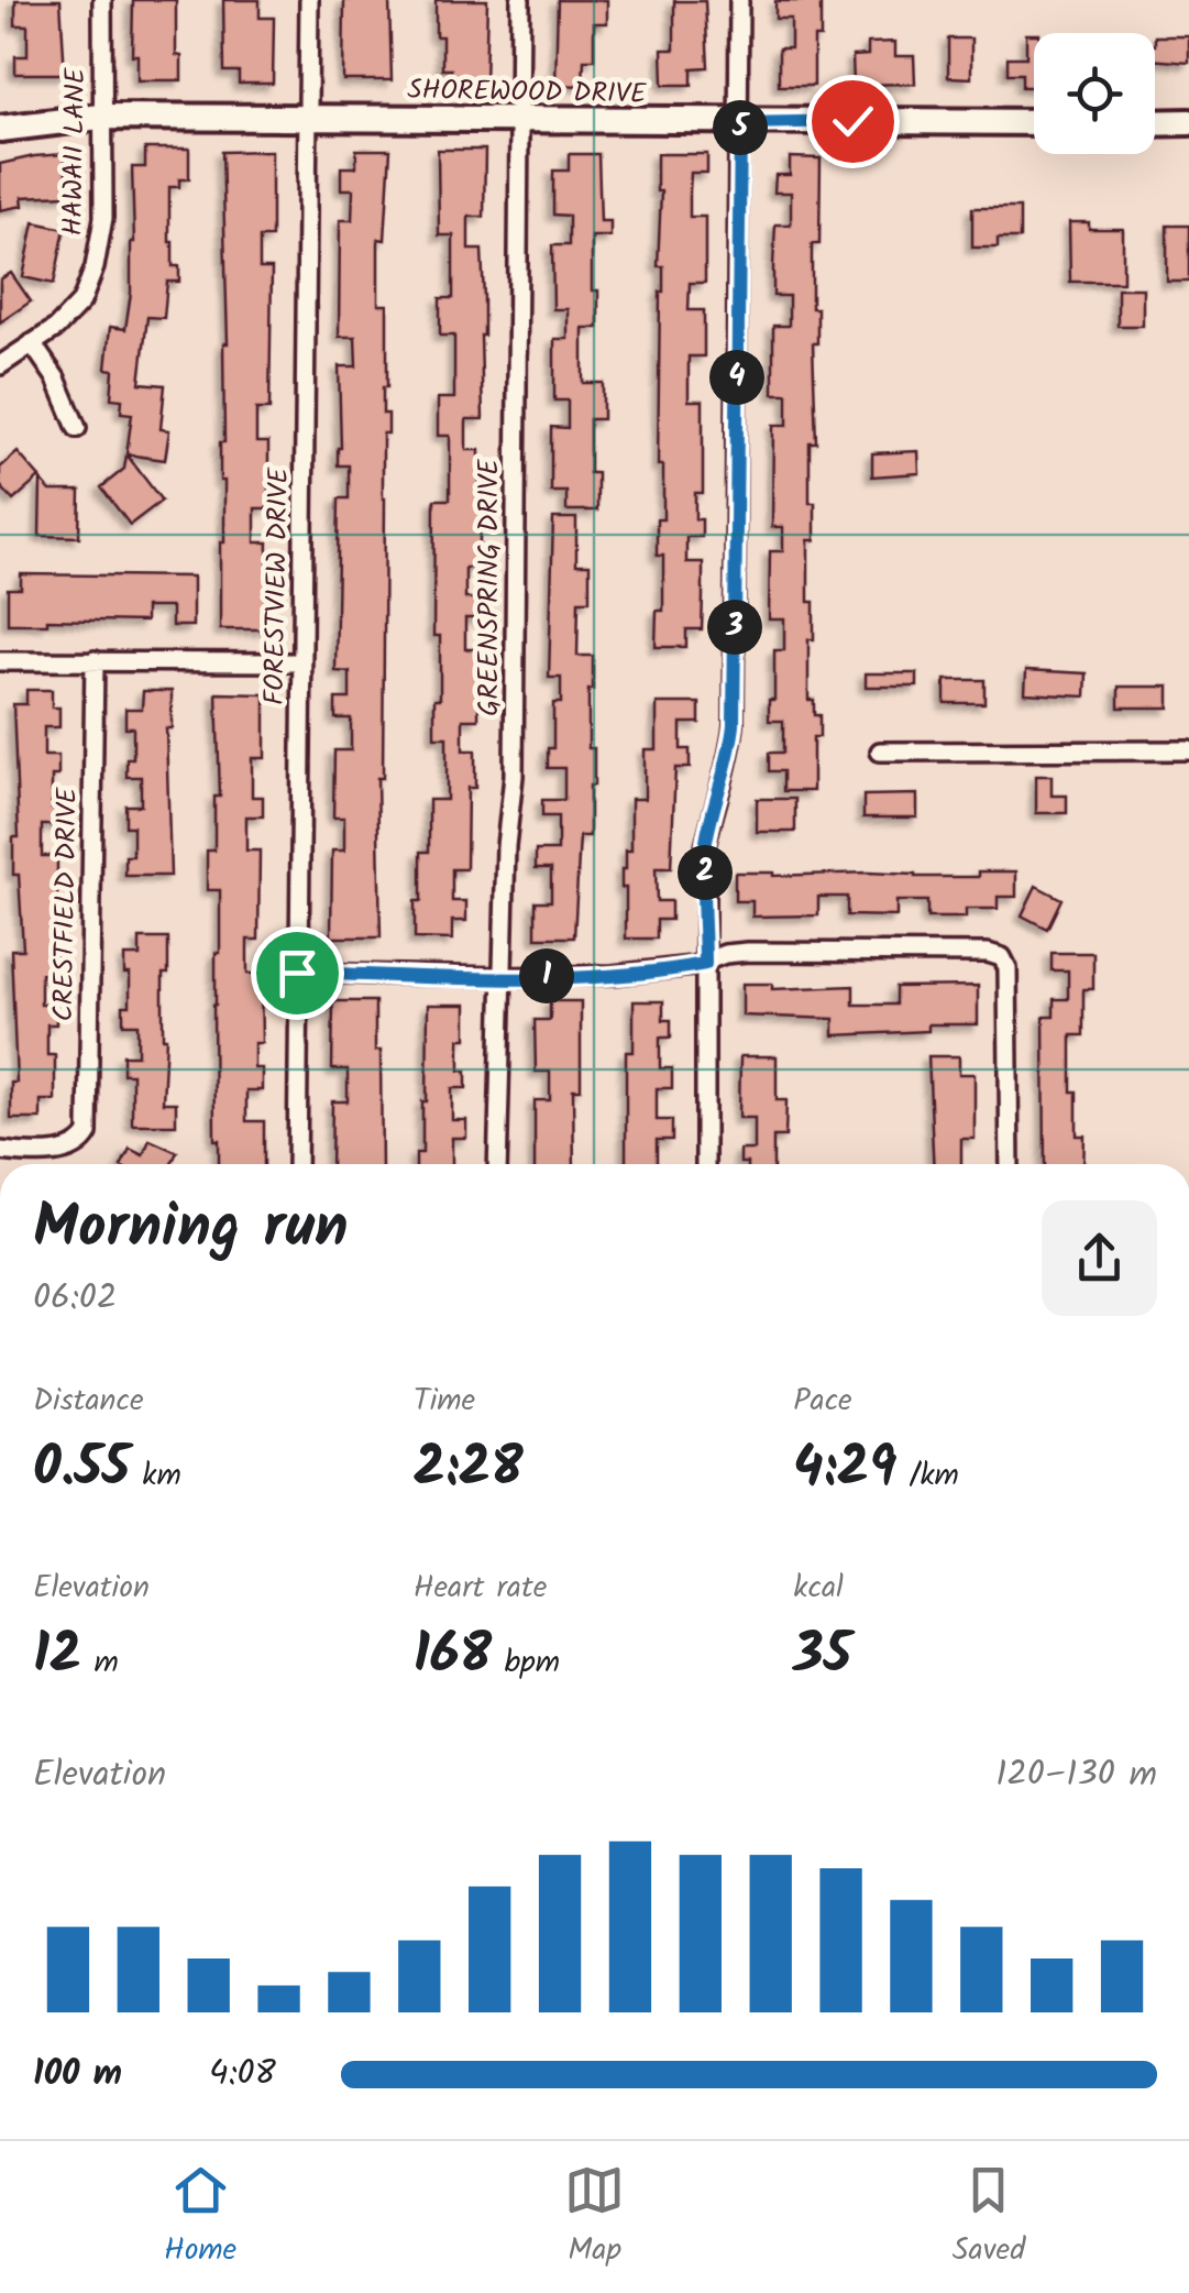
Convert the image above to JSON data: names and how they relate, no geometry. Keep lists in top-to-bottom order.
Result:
{
  "streets": {
    "street": [
      "SHOREWOOD DRIVE",
      "HAWAII LANE",
      "FORESTVIEW DRIVE",
      "GREENSPRING DRIVE",
      "CRESTFIELD DRIVE"
    ]
  },
  "crossings": [
    ["SHOREWOOD DRIVE", "HAWAII LANE"],
    ["SHOREWOOD DRIVE", "FORESTVIEW DRIVE"],
    ["SHOREWOOD DRIVE", "GREENSPRING DRIVE"]
  ],
  "page": {
    "pins": [
      "5",
      "4",
      "3",
      "2",
      "1"
    ],
    "heading": ["Morning run", "06:02"],
    "stats": [
      ["Distance", "0.55 km"],
      ["Time", "2:28"],
      ["Pace", "4:29 /km"],
      ["Elevation", "12 m"],
      ["Heart rate", "168 bpm"],
      ["kcal", "35"]
    ],
    "chart": ["Elevation", "120–130 m"],
    "list": [
      {
        "name": "100 m",
        "note": "4:08"
      }
    ],
    "tabs": ["Home", "Map", "Saved"]
  }
}
